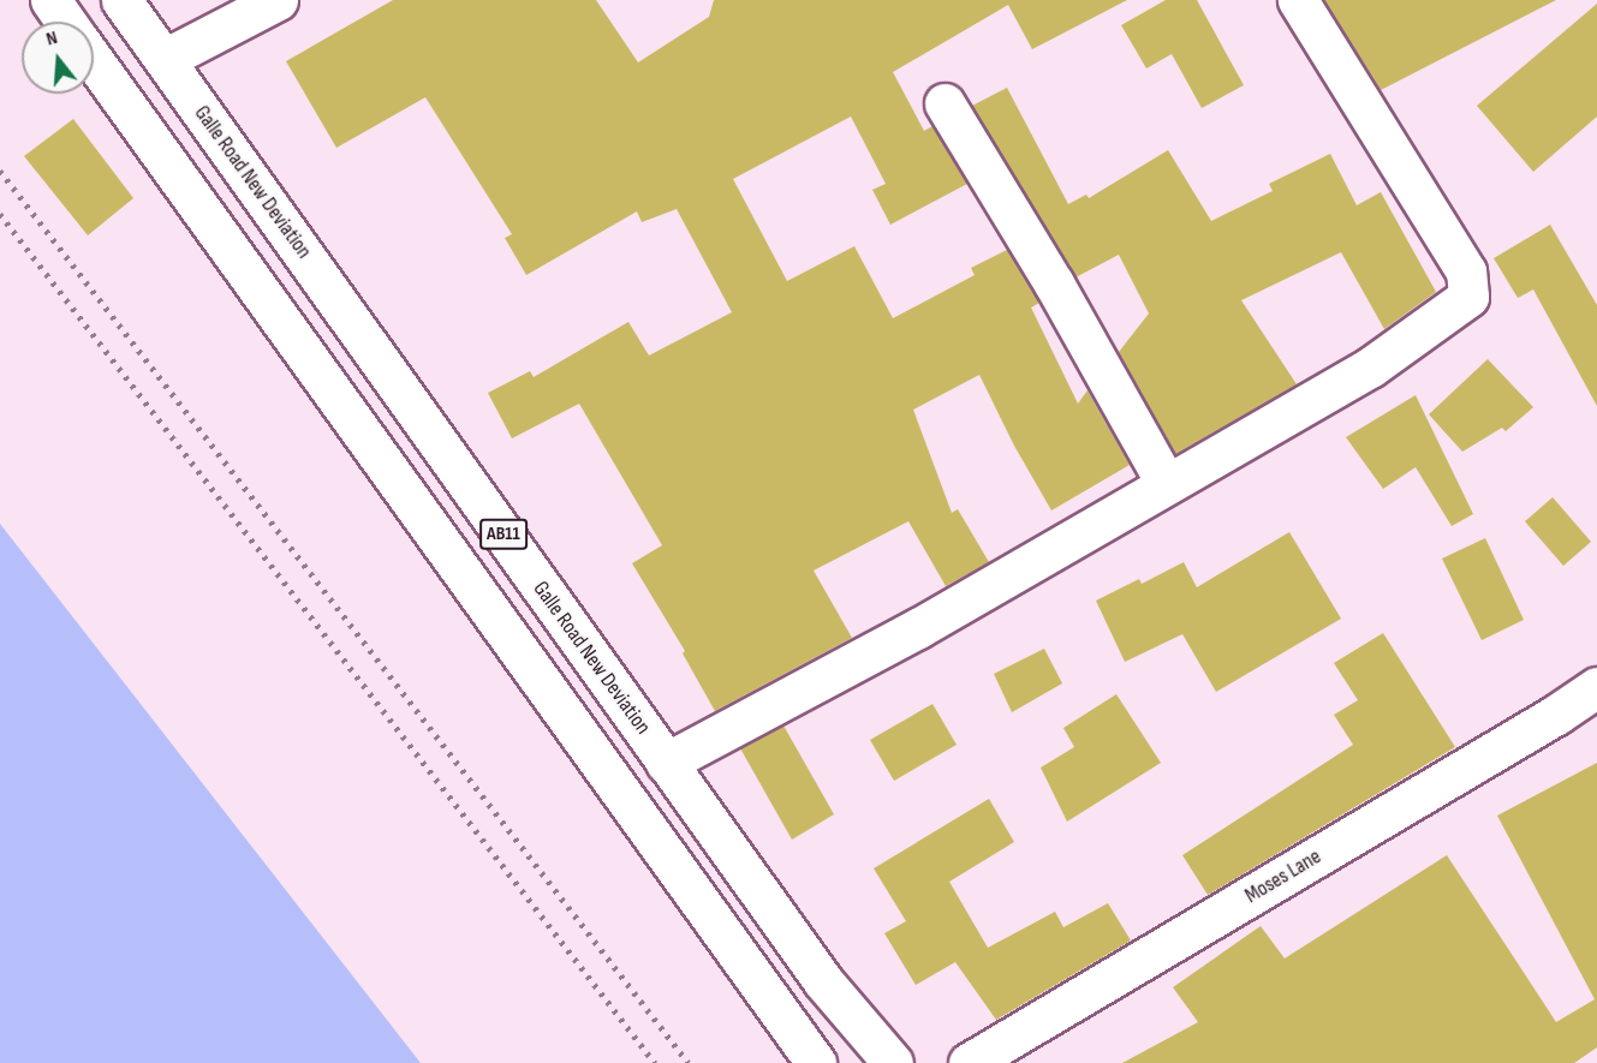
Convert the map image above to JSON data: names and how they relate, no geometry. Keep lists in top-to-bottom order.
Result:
{
  "streets": {
    "main road": ["Galle Road New Deviation", "AB11", "Moses Lane"]
  },
  "north": "top"
}
